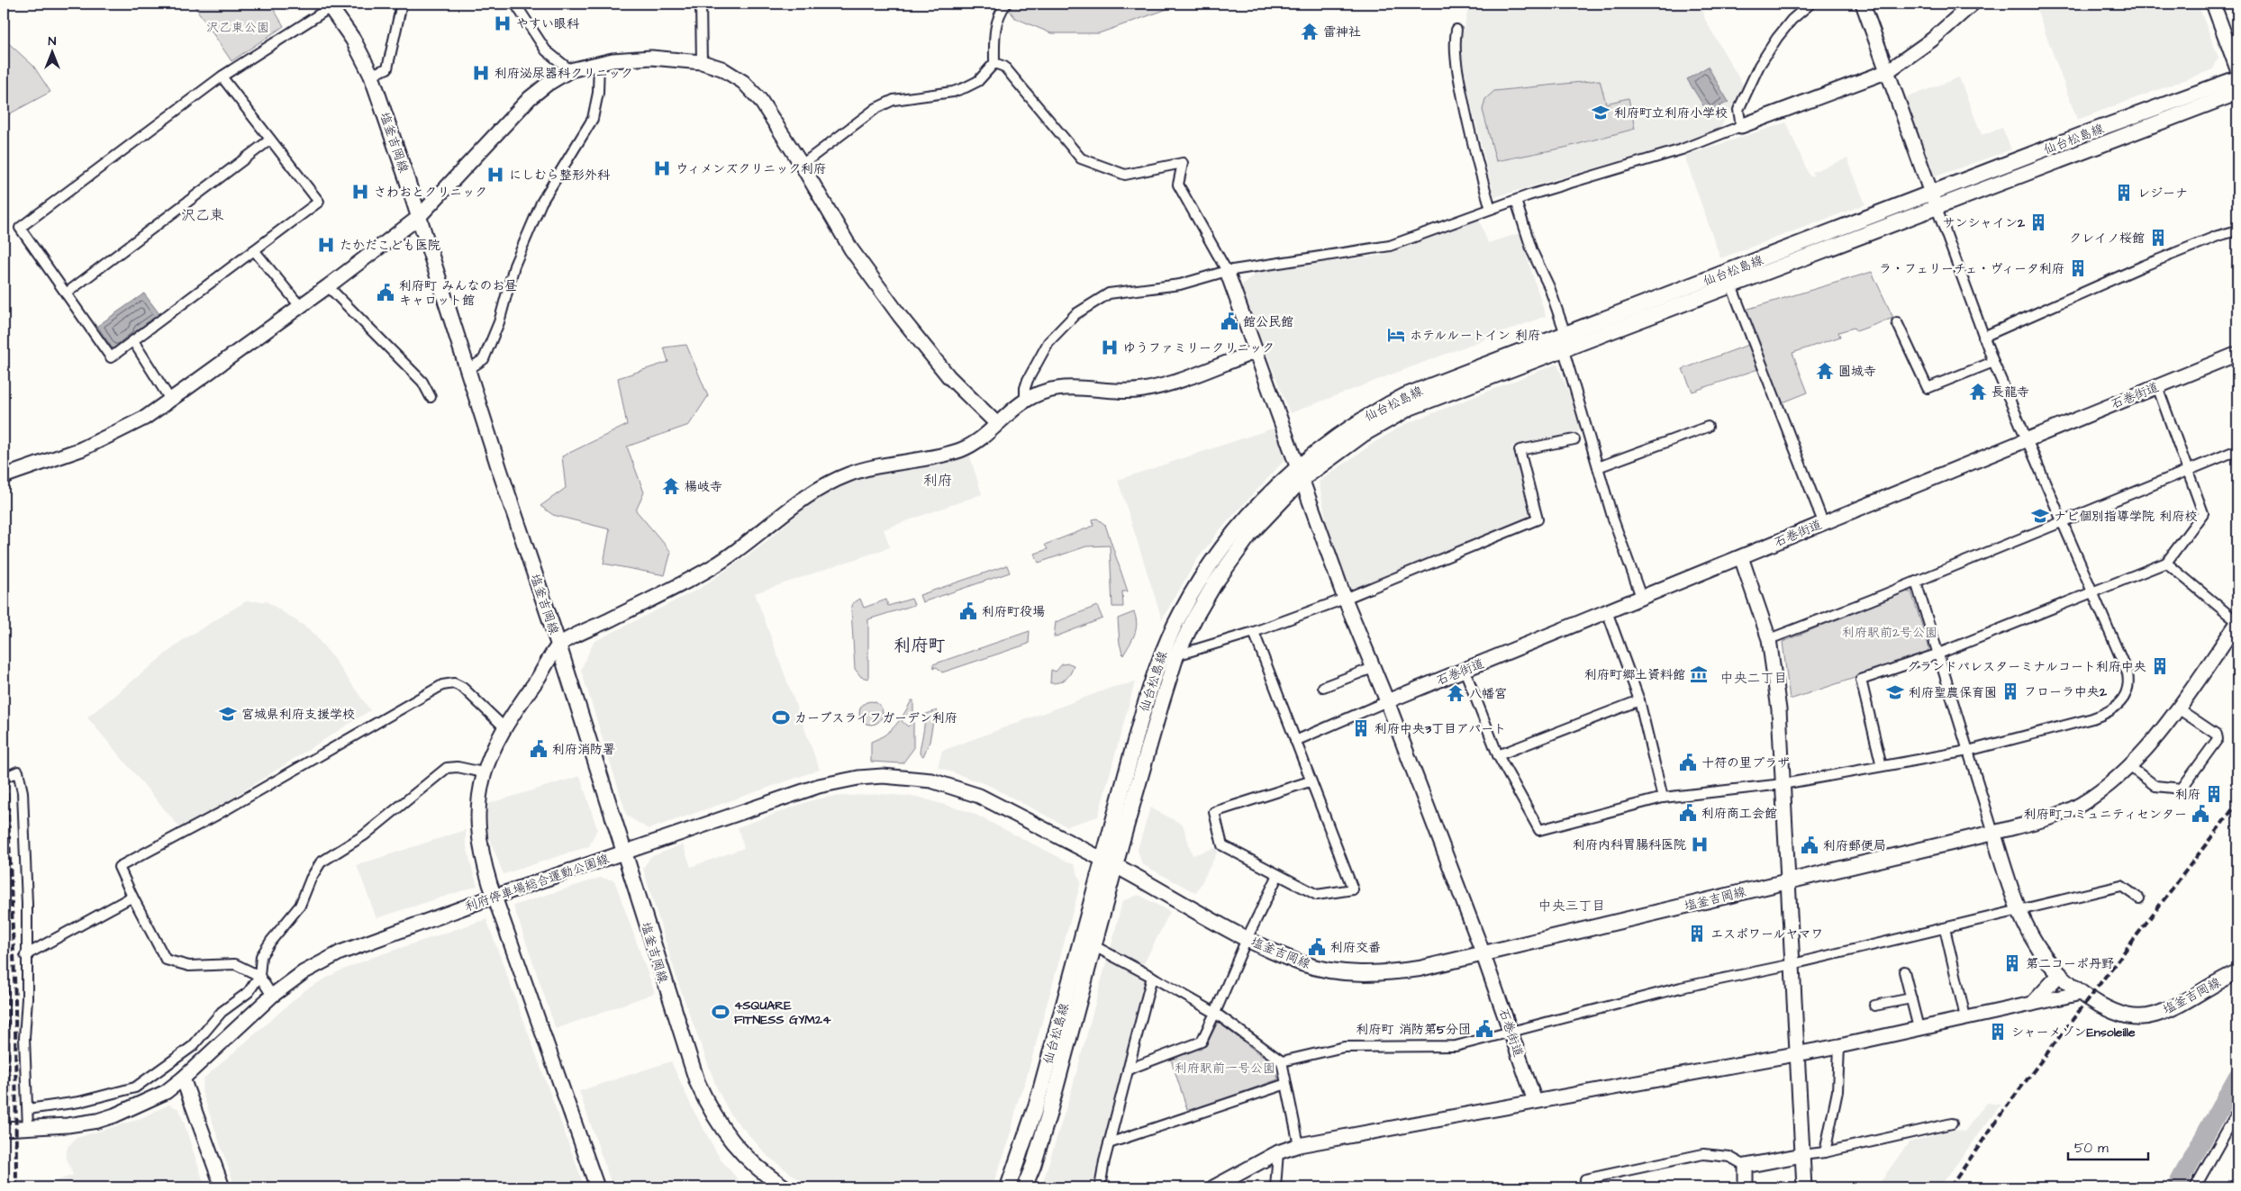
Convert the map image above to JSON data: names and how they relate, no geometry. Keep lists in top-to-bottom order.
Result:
{
  "streets": {
    "main road": ["仙台松島線", "塩釜吉岡線"],
    "street": ["石巻街道", "利府停車場総合運動公園線"]
  },
  "crossings": [
    ["仙台松島線", "塩釜吉岡線"],
    ["仙台松島線", "利府停車場総合運動公園線"],
    ["塩釜吉岡線", "石巻街道"],
    ["塩釜吉岡線", "利府停車場総合運動公園線"]
  ],
  "districts": [
    "沢乙東",
    "利府",
    "利府町",
    "中央二丁目",
    "中央三丁目"
  ],
  "parks": ["沢乙東公園", "利府駅前2号公園", "利府駅前一号公園"],
  "places": {
    "hospital": [
      "やすい眼科",
      "利府泌尿器科クリニック",
      "ウィメンズクリニック利府",
      "にしむら整形外科",
      "さわおとクリニック",
      "たかだこども医院",
      "ゆうファミリークリニック",
      "利府内科胃腸科医院"
    ],
    "temple": [
      "雷神社",
      "圓城寺",
      "長龍寺",
      "楊岐寺",
      "八幡宮"
    ],
    "school or university": [
      "利府町立利府小学校",
      "ナビ個別指導学院 利府校",
      "利府聖農保育園",
      "宮城県利府支援学校"
    ],
    "building": [
      "レジーナ",
      "サンシャイン2",
      "クレイノ桜館",
      "ラ・フェリーチェ・ヴィータ利府",
      "グランドパレスターミナルコート利府中央",
      "フローラ中央2",
      "利府中央3丁目アパート",
      "利府",
      "エスポワールヤマワ",
      "第二コーポ丹野",
      "シャーメゾンEnsoleille"
    ],
    "public building": [
      "利府町 みんなのお昼 キャロット館",
      "館公民館",
      "利府町役場",
      "利府消防署",
      "十符の里プラザ",
      "利府商工会館",
      "利府町コミュニティセンター",
      "利府郵便局",
      "利府交番",
      "利府町 消防第5分団"
    ],
    "hotel": ["ホテルルートイン 利府"],
    "museum": ["利府町郷土資料館"],
    "sports": ["カーブスライフガーデン利府", "4SQUARE FITNESS GYM24"]
  },
  "scale_bar": "50 m",
  "north": "top"
}
